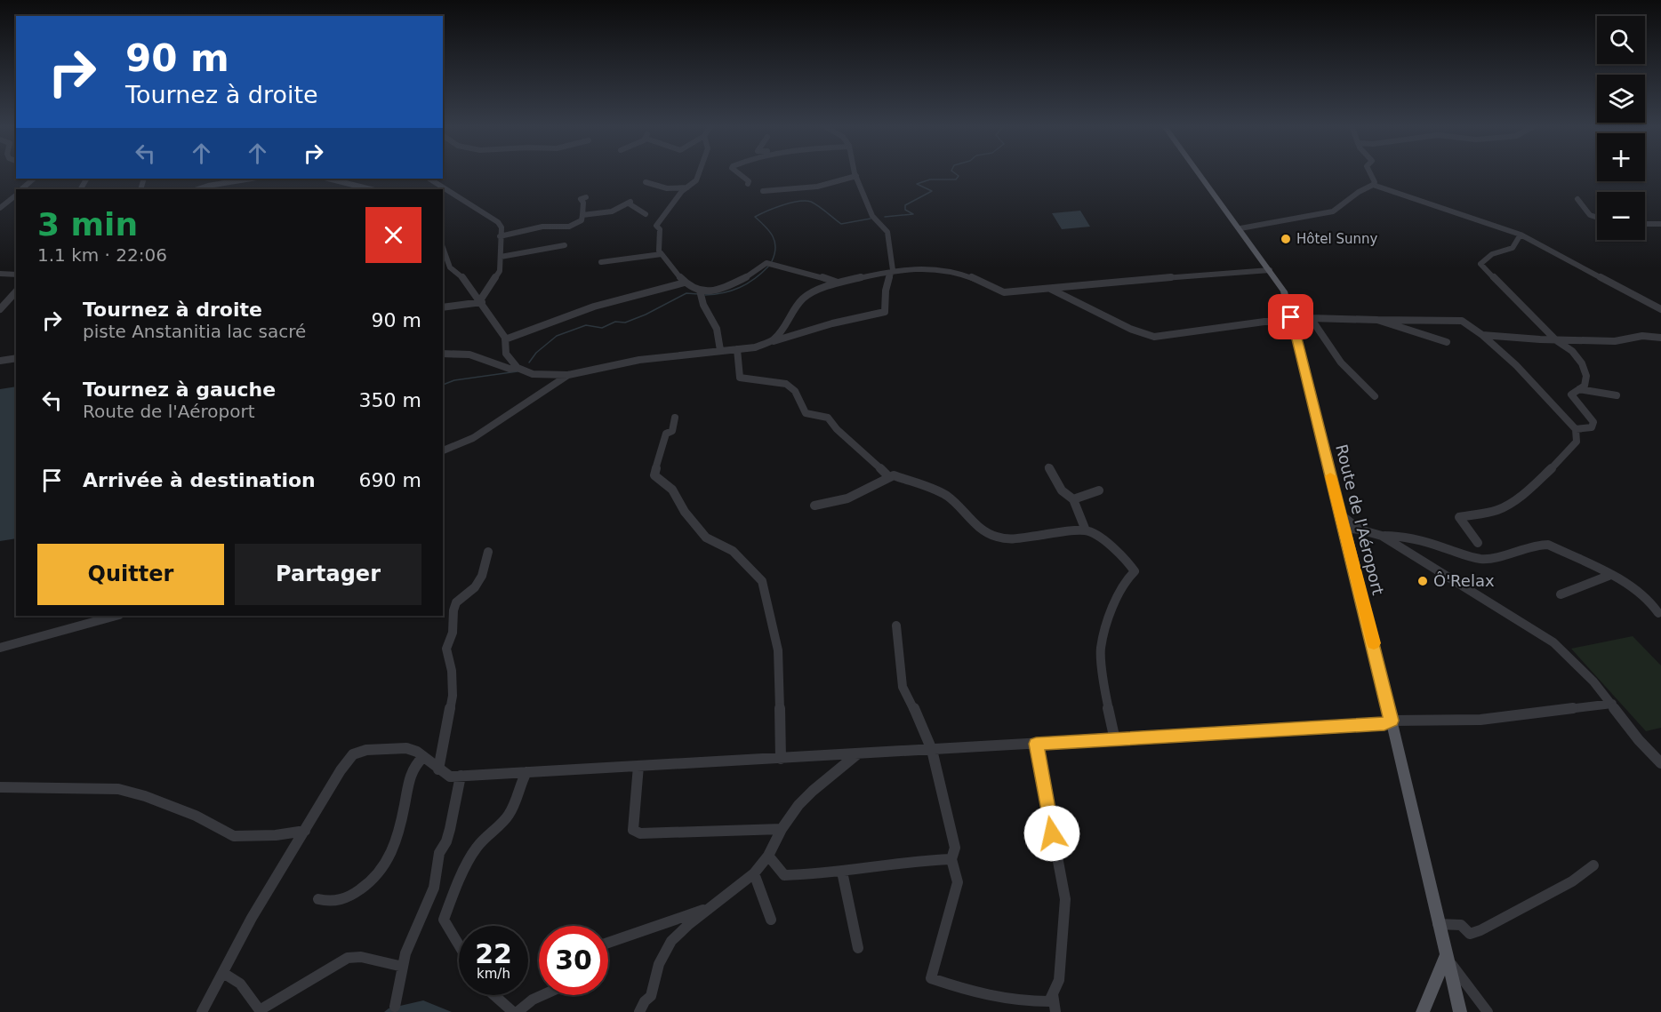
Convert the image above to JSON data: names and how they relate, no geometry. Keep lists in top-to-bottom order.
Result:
{
  "streets": {
    "main road": ["Route de l'Aéroport"]
  },
  "places": ["Hôtel Sunny", "Ô'Relax"],
  "page": {
    "map_buttons": ["+", "−"],
    "turn": ["90 m", "Tournez à droite"],
    "heading": ["3 min", "1.1 km · 22:06"],
    "list": [
      {
        "name": "Tournez à droite",
        "note": "piste Anstanitia lac sacré",
        "value": "90 m"
      },
      {
        "name": "Tournez à gauche",
        "note": "Route de l'Aéroport",
        "value": "350 m"
      },
      {
        "name": "Arrivée à destination",
        "value": "690 m"
      }
    ],
    "buttons": ["Quitter", "Partager"],
    "speed": "22 km/h",
    "limit": "30"
  }
}
